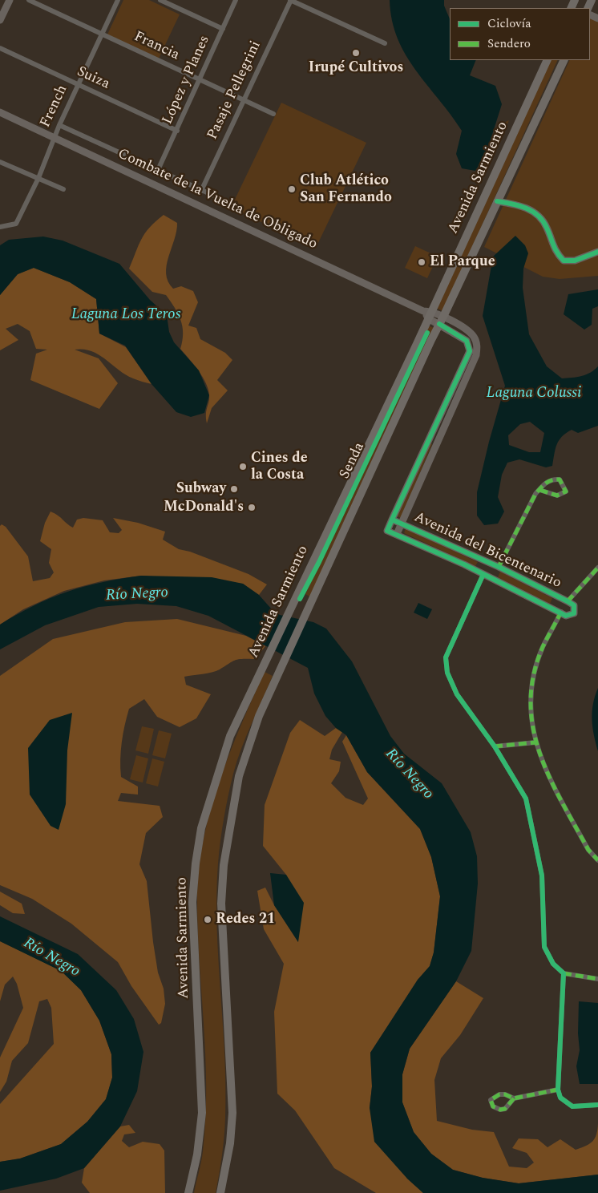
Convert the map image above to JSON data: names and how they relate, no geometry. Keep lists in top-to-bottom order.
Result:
{
  "streets": {
    "main road": ["Avenida Sarmiento"],
    "street": [
      "Francia",
      "Suiza",
      "López y Planes",
      "Pasaje Pellegrini",
      "French",
      "Combate de la Vuelta de Obligado",
      "Avenida del Bicentenario"
    ],
    "cycle path": ["Senda"]
  },
  "crossings": [
    ["Francia", "López y Planes"],
    ["Francia", "Pasaje Pellegrini"],
    ["Francia", "French"],
    ["Suiza", "López y Planes"],
    ["Suiza", "French"],
    ["López y Planes", "Combate de la Vuelta de Obligado"],
    ["Pasaje Pellegrini", "Combate de la Vuelta de Obligado"],
    ["French", "Combate de la Vuelta de Obligado"],
    ["Avenida Sarmiento", "Combate de la Vuelta de Obligado"]
  ],
  "water": ["Laguna Los Teros", "Laguna Colussi", "Río Negro"],
  "places": [
    "Irupé Cultivos",
    "Club Atlético San Fernando",
    "El Parque",
    "Cines de la Costa",
    "Subway",
    "McDonald's",
    "Redes 21"
  ],
  "legend": ["Ciclovía", "Sendero"]
}
